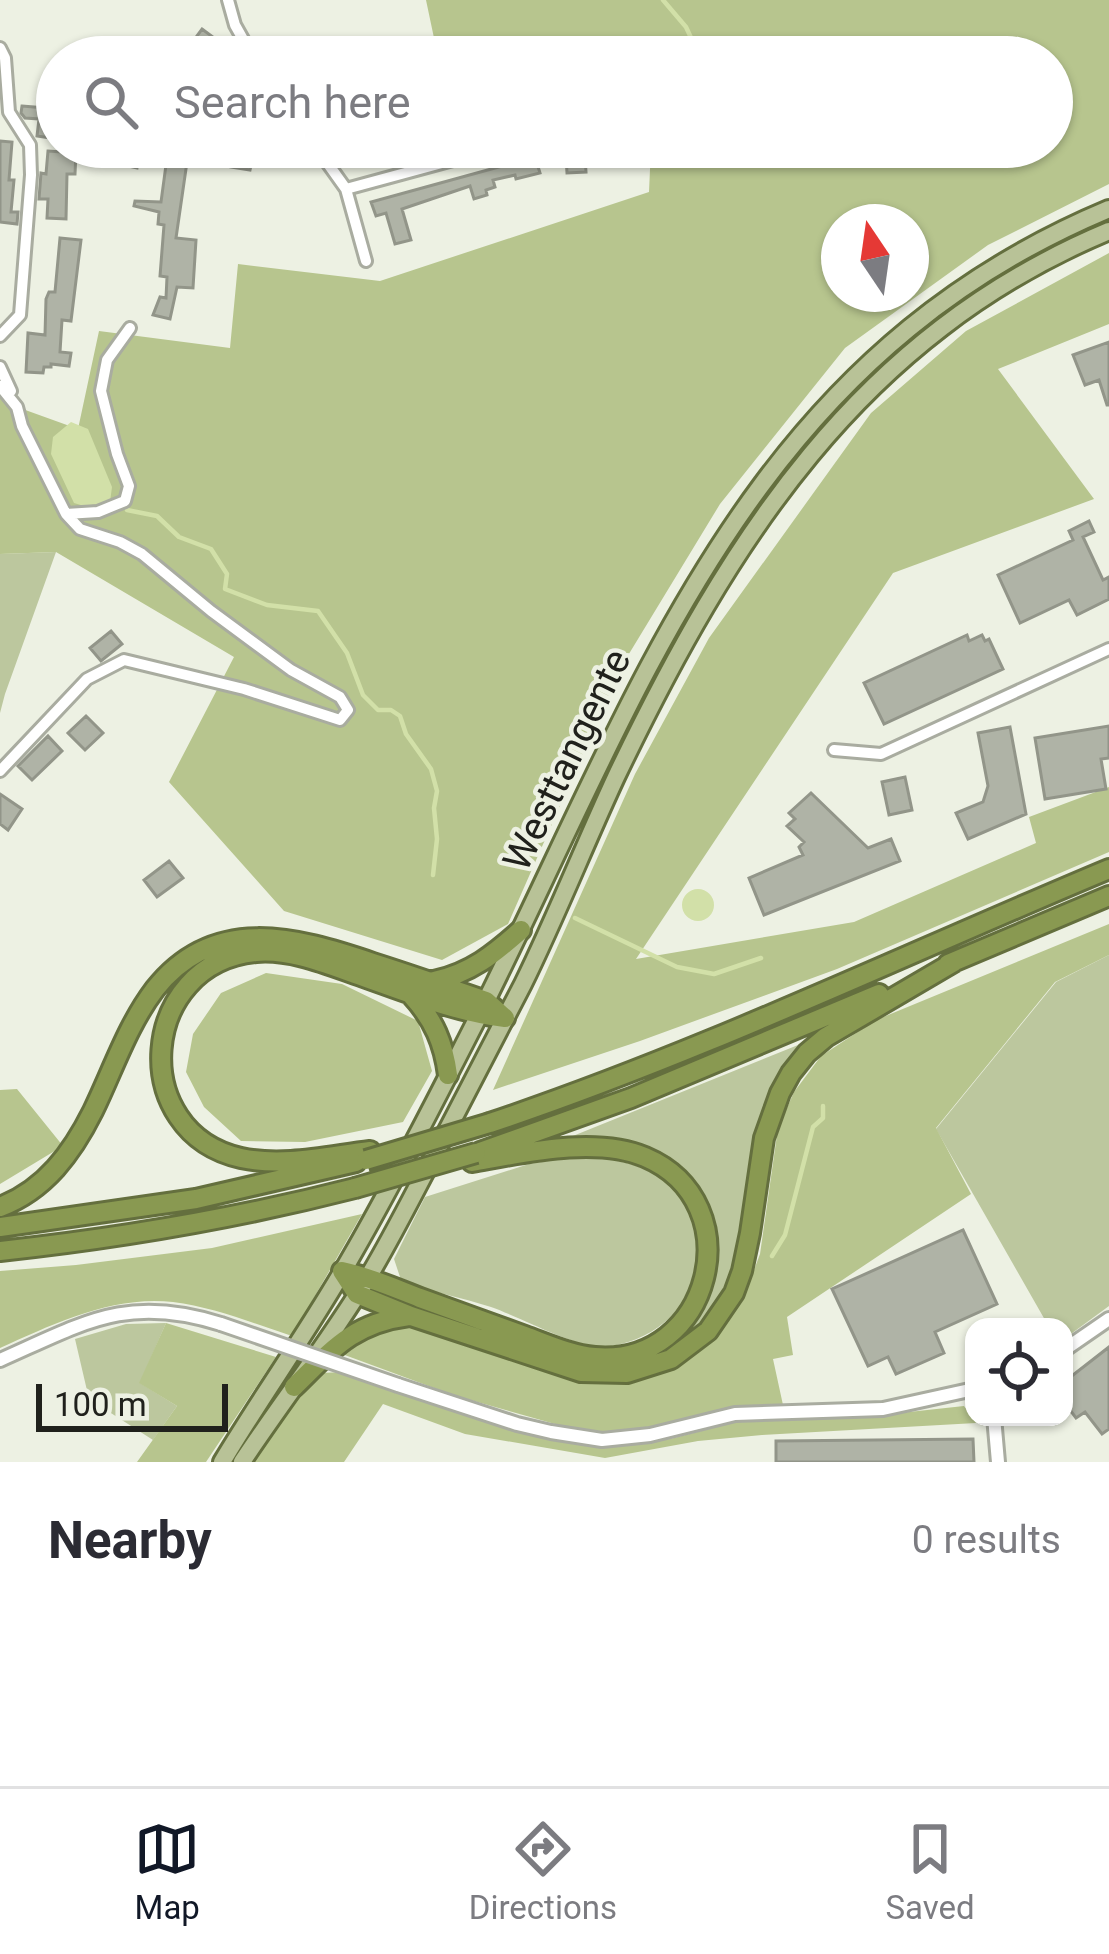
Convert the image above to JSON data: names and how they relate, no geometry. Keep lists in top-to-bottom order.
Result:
{
  "streets": {
    "main road": ["Westtangente"]
  },
  "scale_bar": "100 m",
  "north": "top",
  "page": {
    "search": "Search here",
    "scale": "100 m",
    "heading": ["Nearby", "0 results"],
    "nav": ["Map", "Directions", "Saved"]
  }
}
